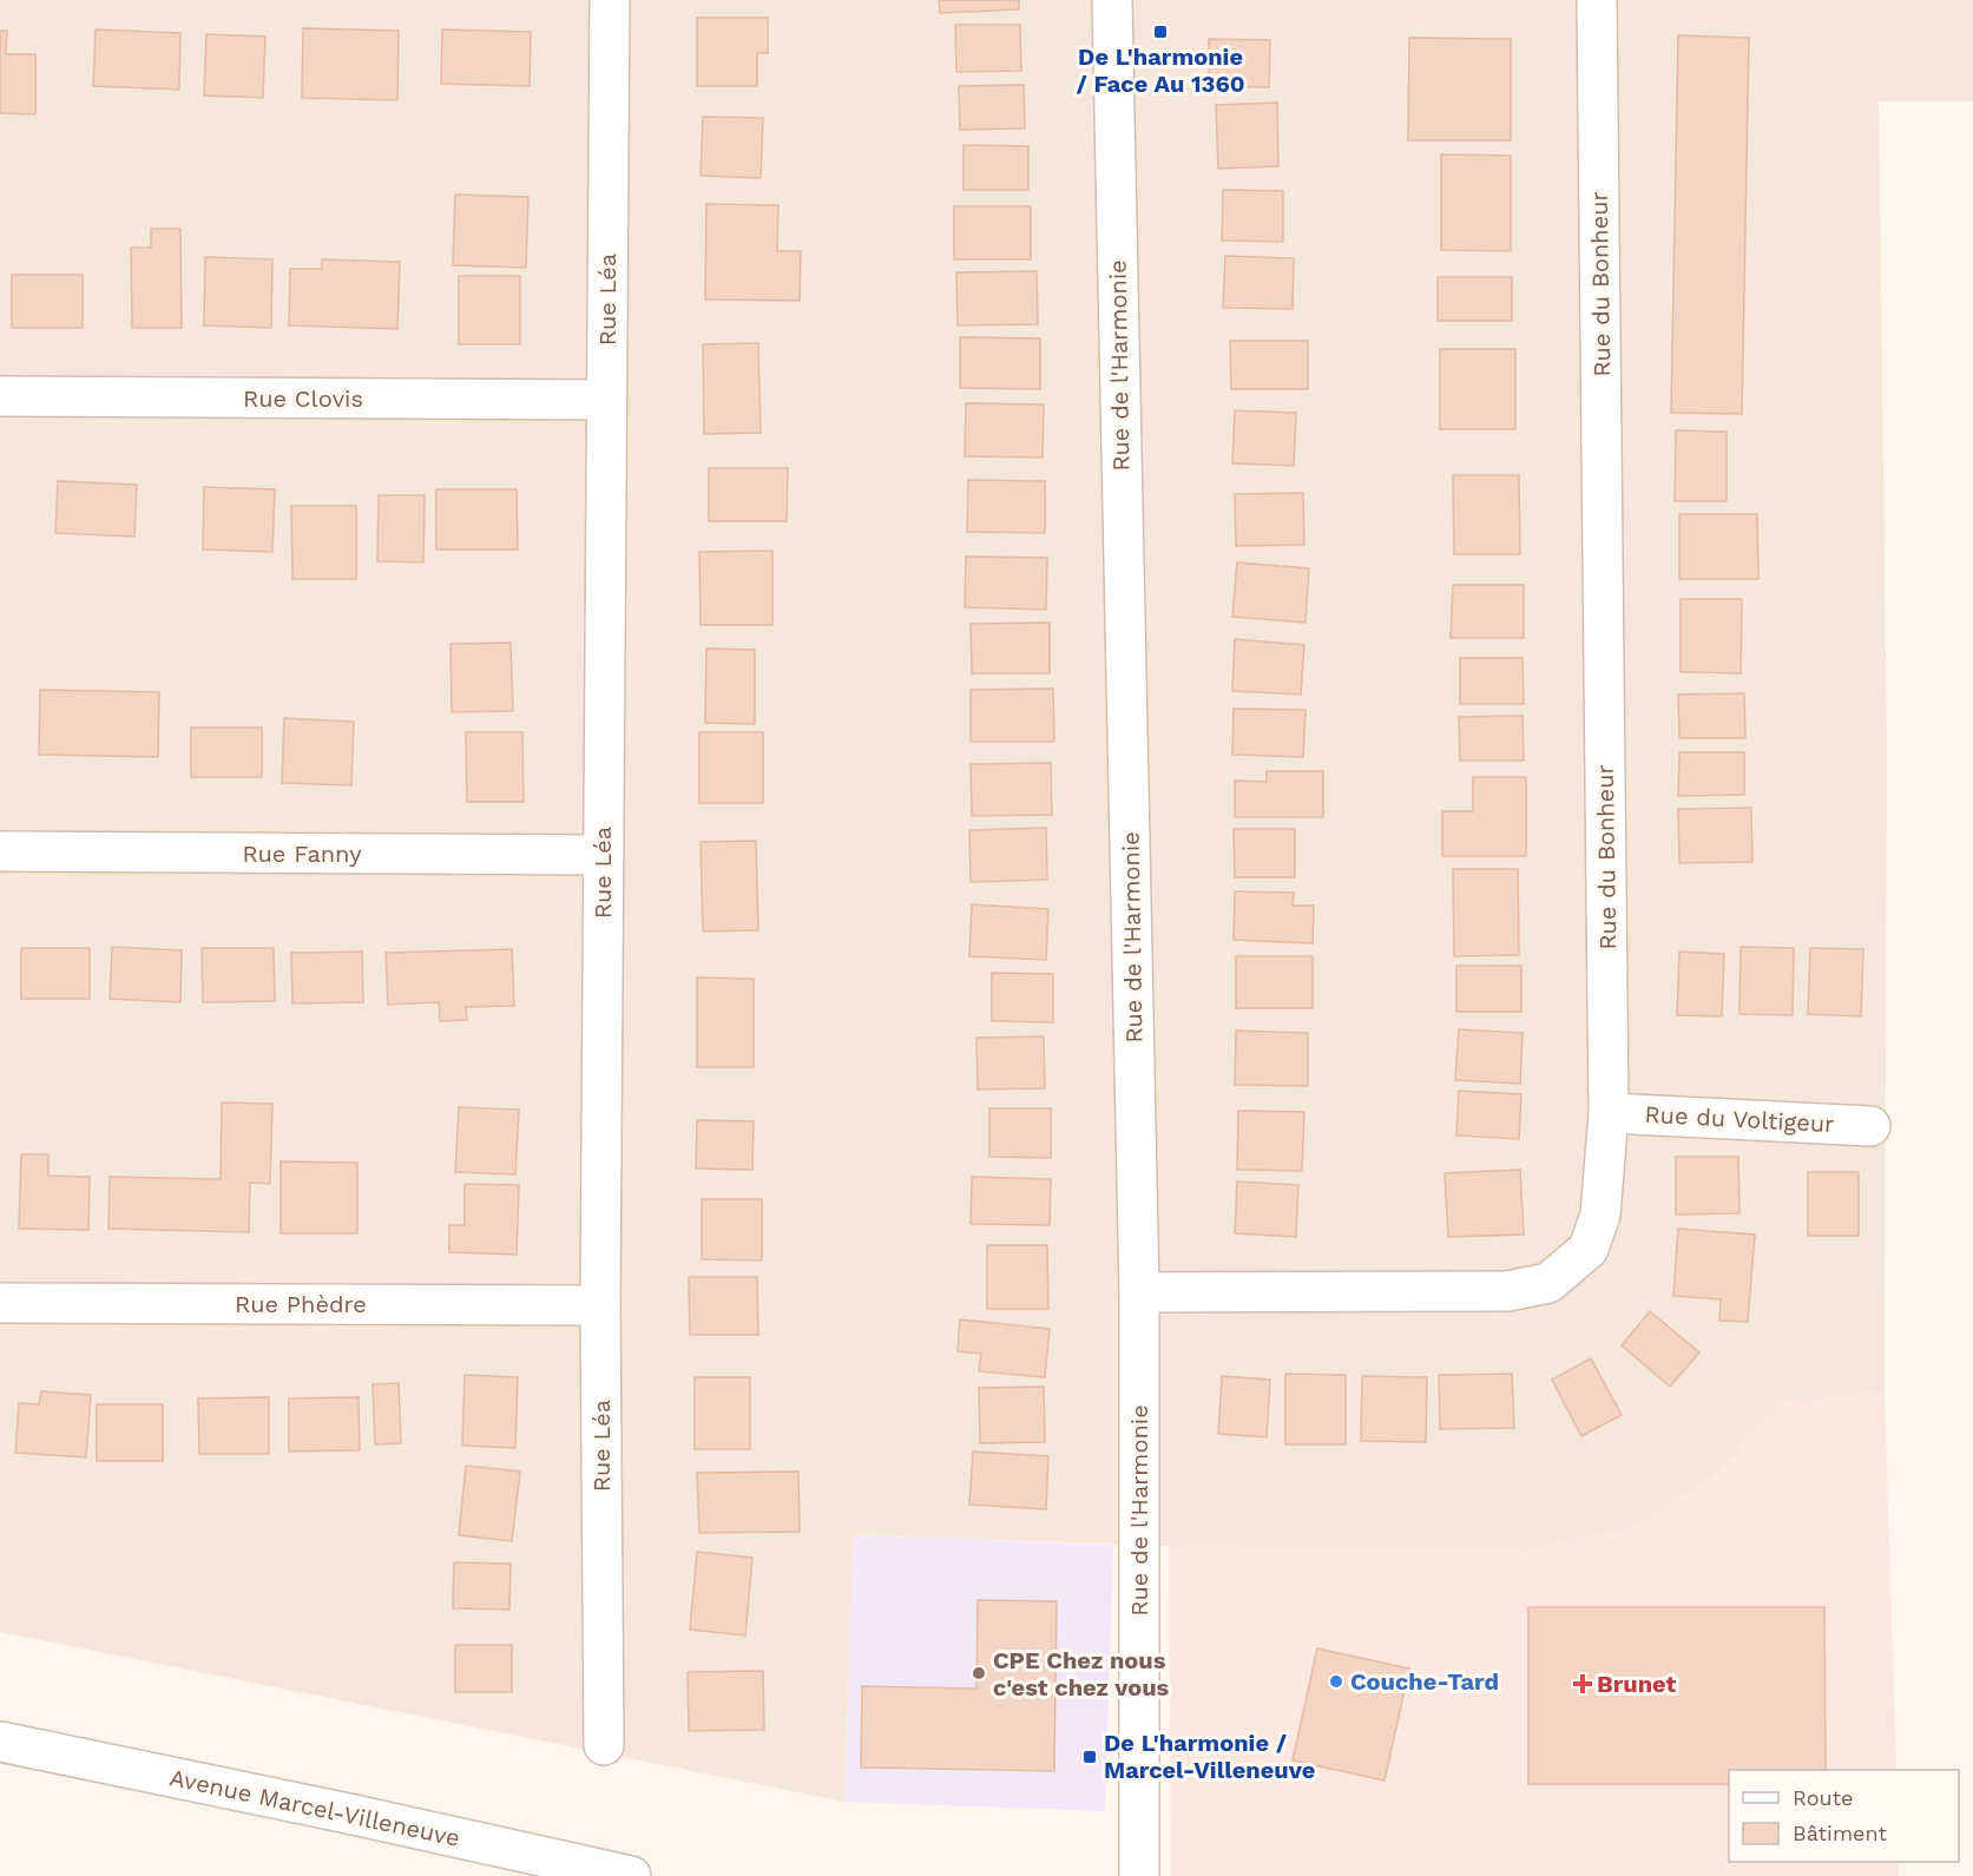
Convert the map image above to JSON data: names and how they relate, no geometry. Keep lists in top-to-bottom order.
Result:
{
  "streets": {
    "street": [
      "Rue du Bonheur",
      "Rue Léa",
      "Rue de l'Harmonie",
      "Rue Clovis",
      "Rue Fanny",
      "Rue du Voltigeur",
      "Rue Phèdre",
      "Avenue Marcel-Villeneuve"
    ]
  },
  "crossings": [
    ["Rue du Bonheur", "Rue de l'Harmonie"],
    ["Rue du Bonheur", "Rue du Voltigeur"],
    ["Rue Léa", "Rue Clovis"],
    ["Rue Léa", "Rue Fanny"],
    ["Rue Léa", "Rue Phèdre"]
  ],
  "places": {
    "transit": ["De L'harmonie / Face Au 1360", "De L'harmonie / Marcel-Villeneuve"],
    "other": ["CPE Chez nous c'est chez vous", "Couche-Tard"],
    "health": ["Brunet"]
  },
  "legend": ["Route", "Bâtiment"]
}
